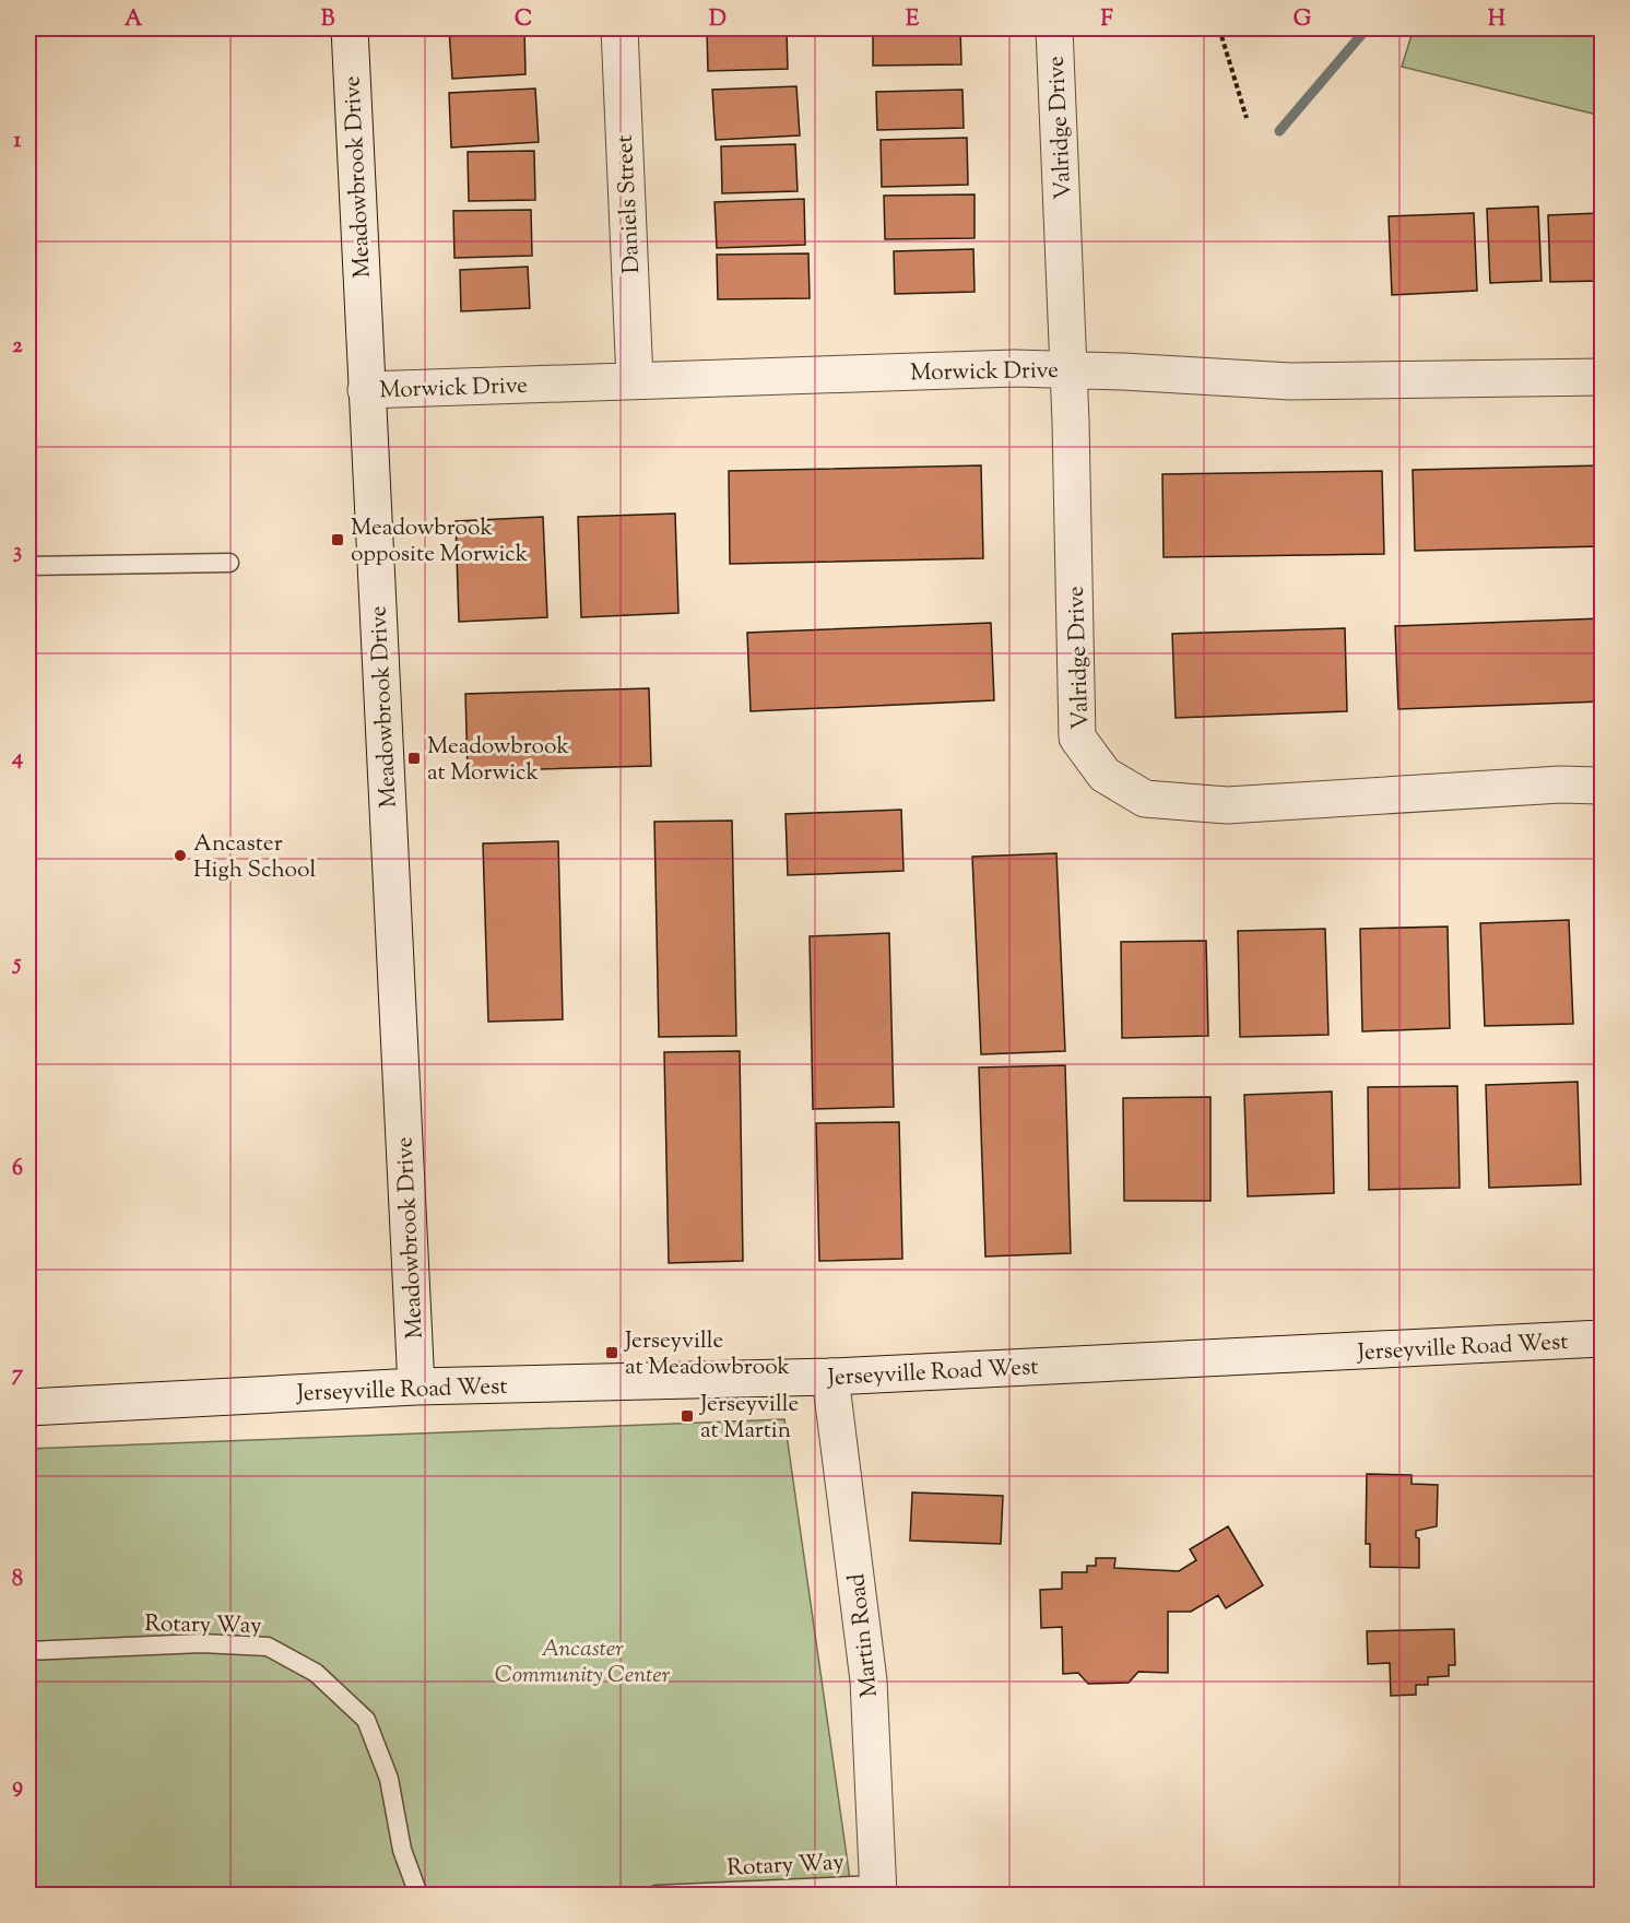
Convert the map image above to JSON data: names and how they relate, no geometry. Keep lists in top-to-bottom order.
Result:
{
  "streets": {
    "street": [
      "Valridge Drive",
      "Meadowbrook Drive",
      "Daniels Street",
      "Morwick Drive",
      "Jerseyville Road West",
      "Martin Road"
    ],
    "lane": ["Rotary Way"]
  },
  "crossings": [
    ["Valridge Drive", "Morwick Drive"],
    ["Meadowbrook Drive", "Morwick Drive"],
    ["Meadowbrook Drive", "Jerseyville Road West"],
    ["Daniels Street", "Morwick Drive"],
    ["Jerseyville Road West", "Martin Road"],
    ["Rotary Way", "Martin Road"]
  ],
  "parks": ["Ancaster Community Center"],
  "places": {
    "transit": [
      "Meadowbrook opposite Morwick",
      "Meadowbrook at Morwick",
      "Jerseyville at Meadowbrook",
      "Jerseyville at Martin"
    ],
    "other": ["Ancaster High School"]
  },
  "grid": {
    "columns": [
      "A",
      "B",
      "C",
      "D",
      "E",
      "F",
      "G",
      "H"
    ],
    "rows": [
      "1",
      "2",
      "3",
      "4",
      "5",
      "6",
      "7",
      "8",
      "9"
    ]
  }
}
